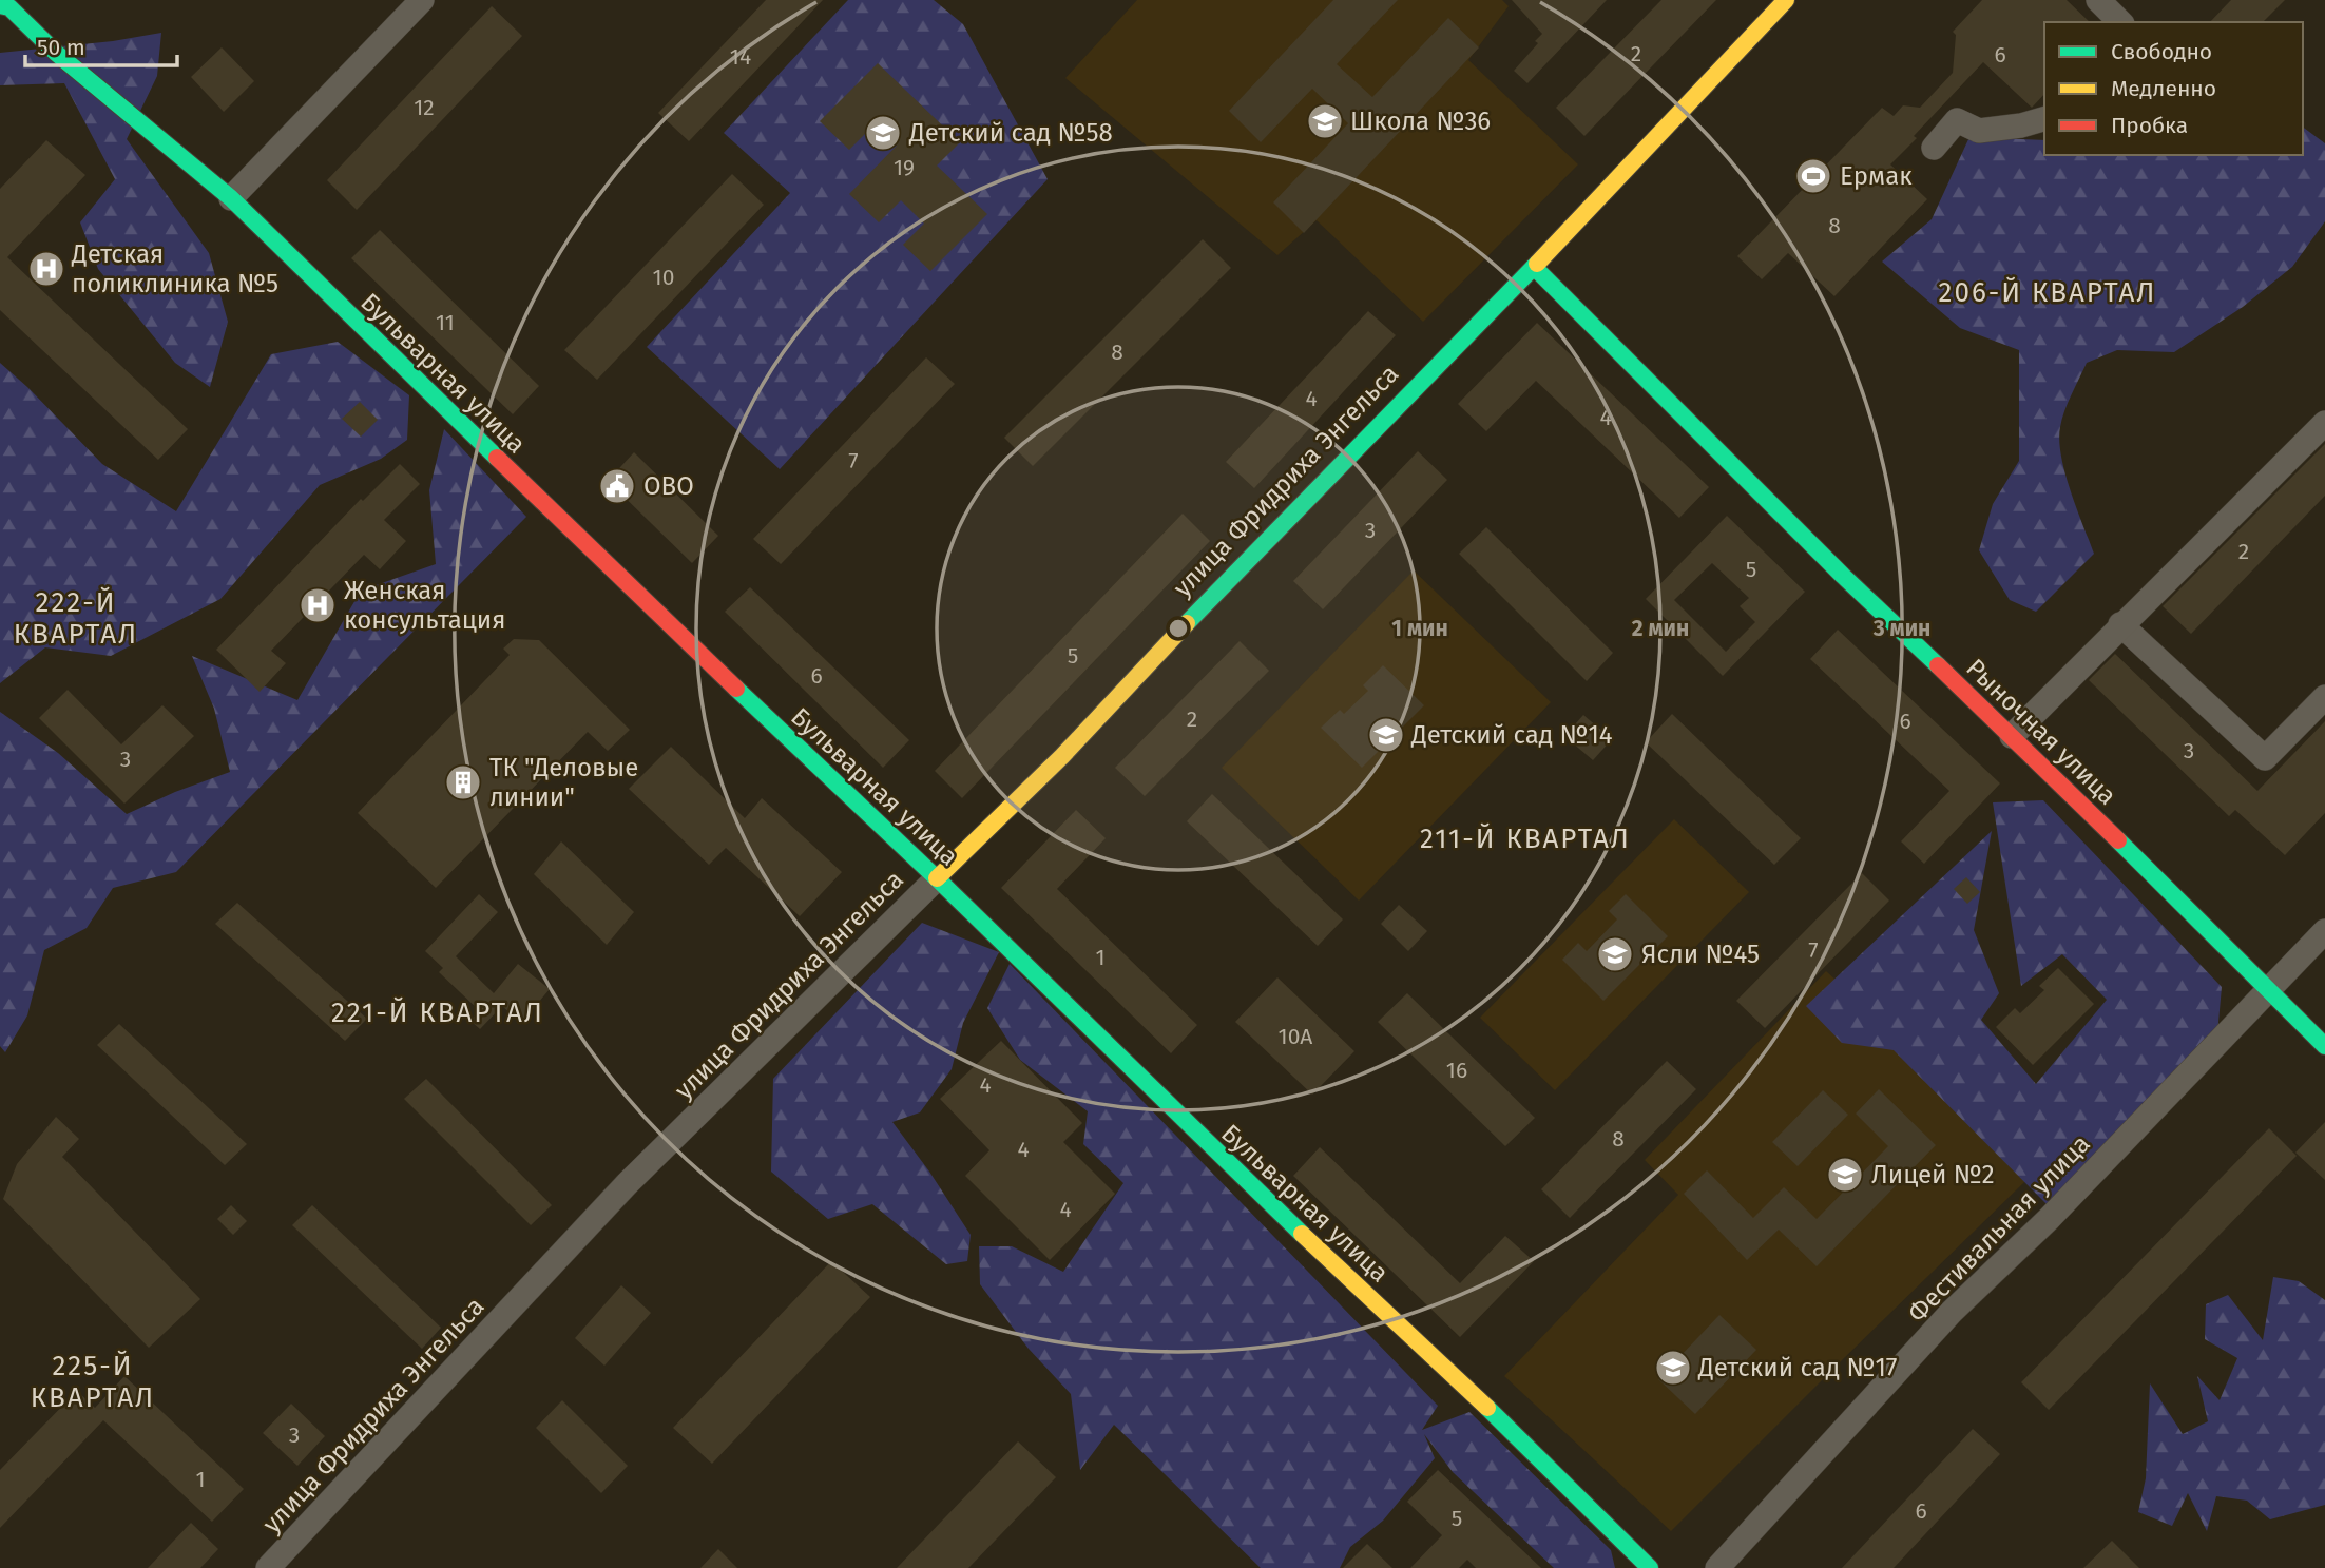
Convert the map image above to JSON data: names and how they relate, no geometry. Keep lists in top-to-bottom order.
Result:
{
  "streets": {
    "street": [
      "Бульварная улица",
      "улица Фридриха Энгельса",
      "Рыночная улица",
      "Фестивальная улица"
    ]
  },
  "crossings": [
    ["Бульварная улица", "улица Фридриха Энгельса"],
    ["улица Фридриха Энгельса", "Рыночная улица"],
    ["Рыночная улица", "Фестивальная улица"]
  ],
  "districts": [
    "206-Й КВАРТАЛ",
    "222-Й КВАРТАЛ",
    "211-Й КВАРТАЛ",
    "221-Й КВАРТАЛ",
    "225-Й КВАРТАЛ"
  ],
  "places": {
    "school or university": [
      "Школа №36",
      "Детский сад №58",
      "Детский сад №14",
      "Ясли №45",
      "Лицей №2",
      "Детский сад №17"
    ],
    "sports": ["Ермак"],
    "hospital": ["Детская поликлиника №5", "Женская консультация"],
    "public building": ["ОВО"],
    "building": ["ТК \"Деловые линии\""]
  },
  "house_numbers": [
    "2",
    "6",
    "14",
    "12",
    "19",
    "8",
    "10",
    "11",
    "8",
    "4",
    "4",
    "7",
    "3",
    "2",
    "5",
    "5",
    "6",
    "2",
    "6",
    "3",
    "3",
    "7",
    "1",
    "10А",
    "16",
    "4",
    "8",
    "4",
    "4",
    "3",
    "1",
    "6",
    "5"
  ],
  "legend": ["Свободно", "Медленно", "Пробка"],
  "scale_bar": "50 m",
  "rings": ["1 мин", "2 мин", "3 мин"]
}
